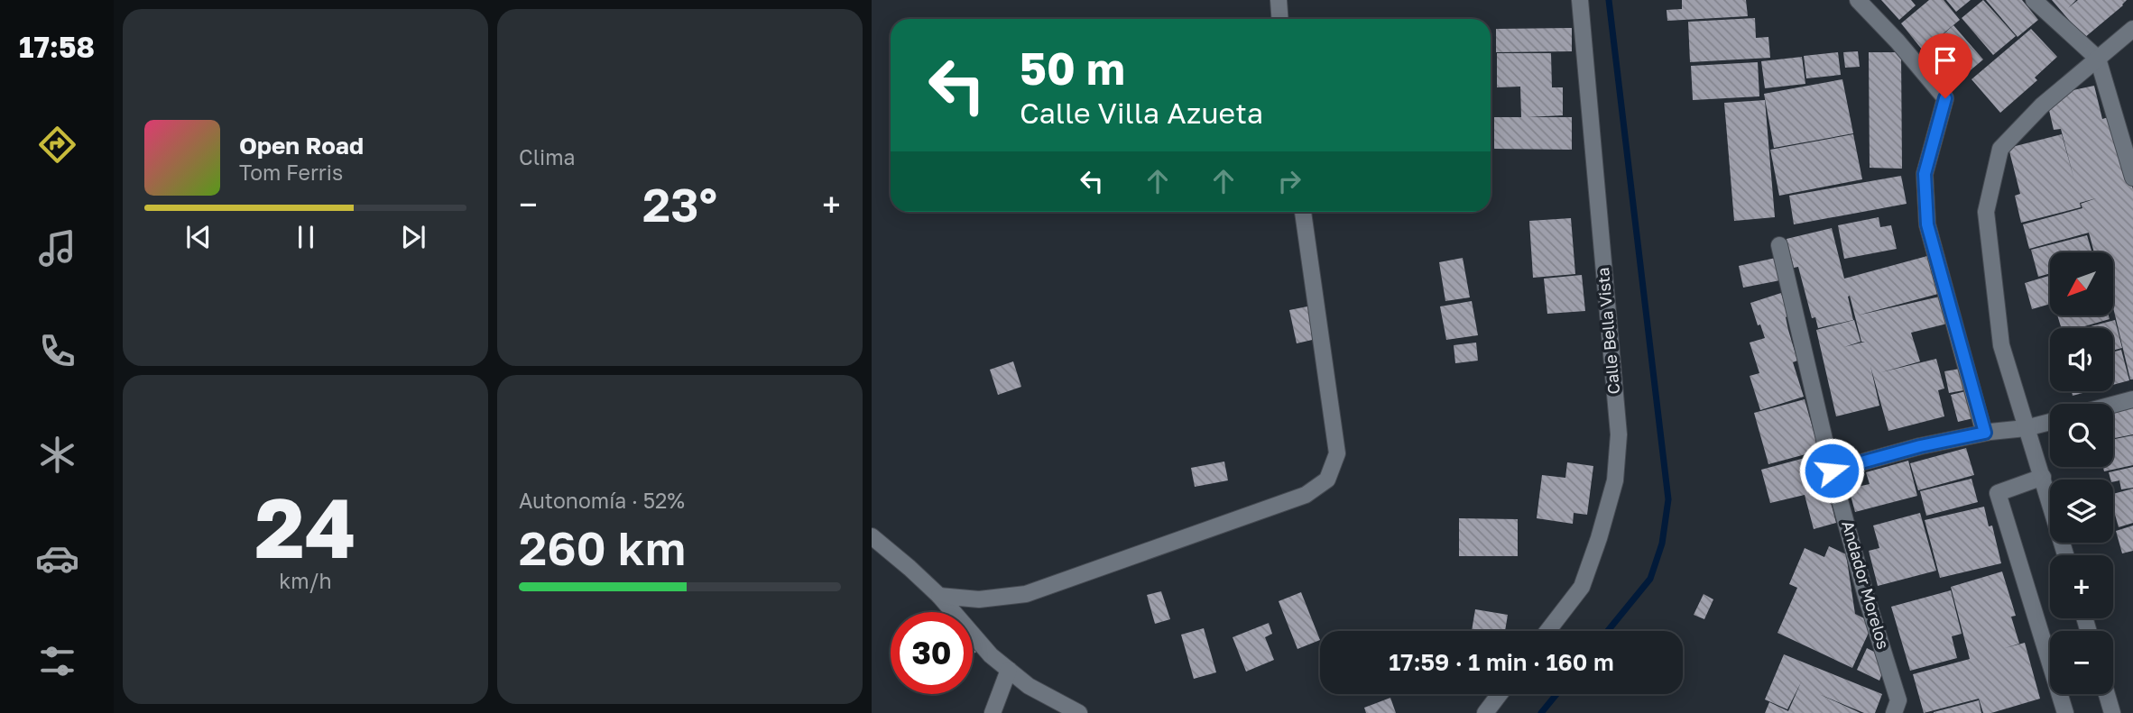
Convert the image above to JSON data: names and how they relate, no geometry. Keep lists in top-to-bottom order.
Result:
{
  "streets": {
    "street": ["Calle Bella Vista", "Andador Morelos"]
  },
  "north": "bottom left",
  "page": {
    "tabs": "17:58",
    "tile": [
      "Clima",
      ["24", "km/h"],
      ["Autonomía · 52%", "260 km"]
    ],
    "turn": ["50 m", "Calle Villa Azueta"],
    "song": ["Open Road", "Tom Ferris"],
    "heat": ["−", "23°", "+"],
    "map_buttons": ["+", "−"],
    "limit": "30",
    "trip": "17:59 · 1 min · 160 m"
  }
}
